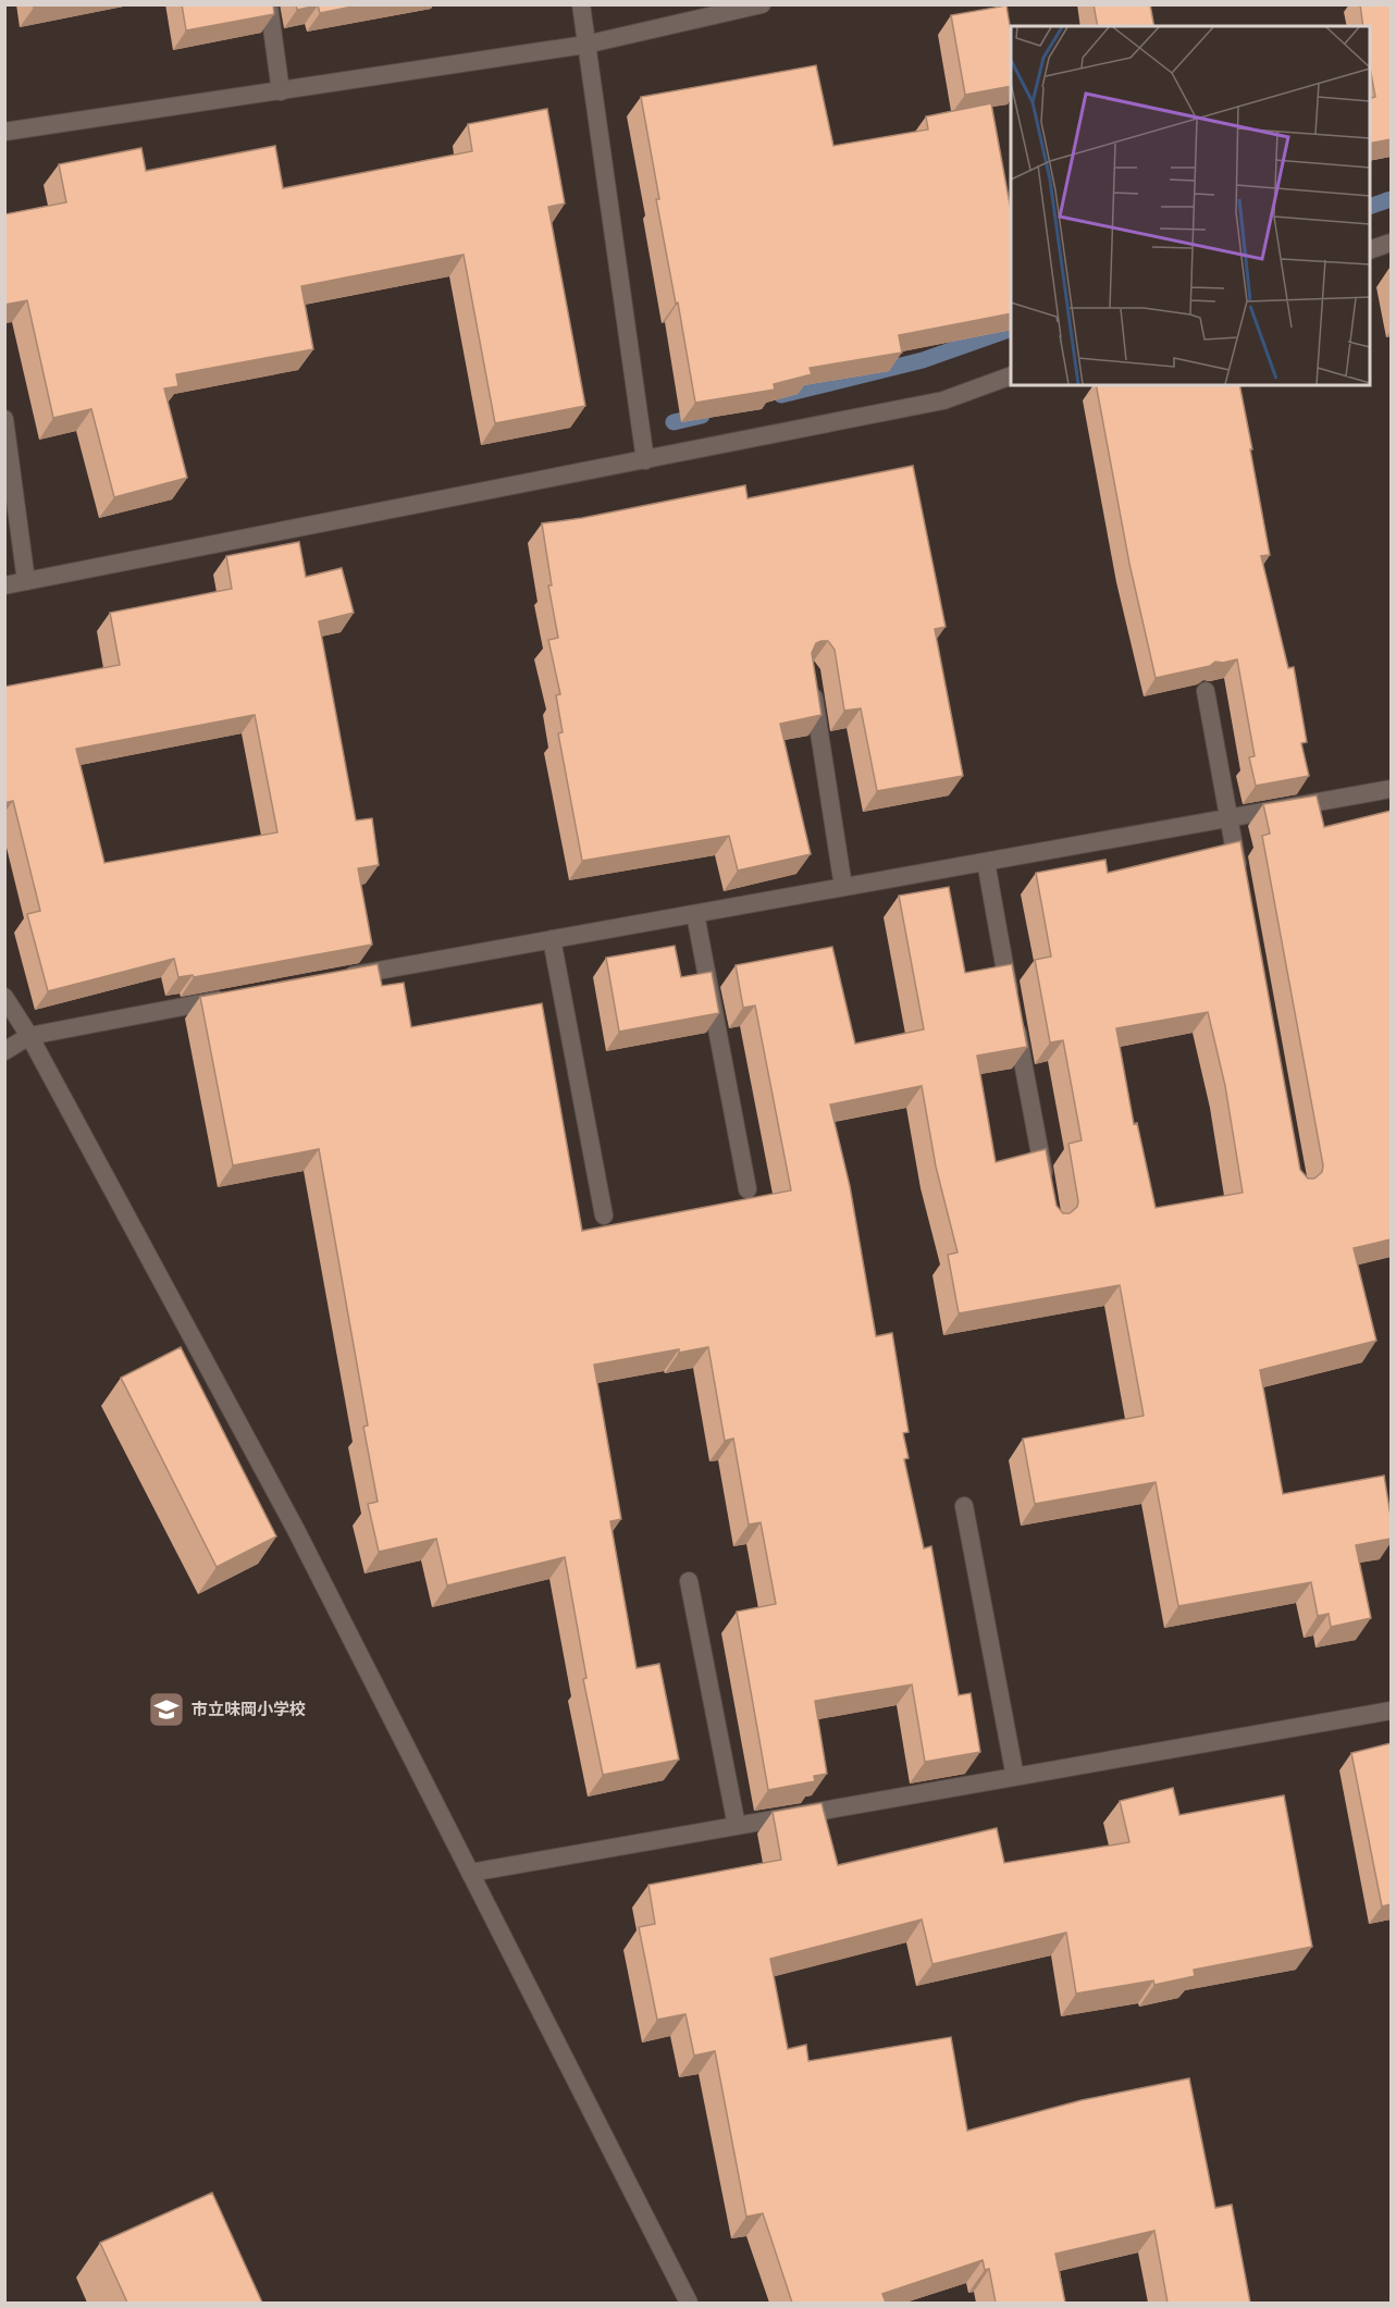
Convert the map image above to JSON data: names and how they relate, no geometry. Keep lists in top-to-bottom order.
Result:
{
  "places": {
    "school or university": ["市立味岡小学校"]
  }
}
